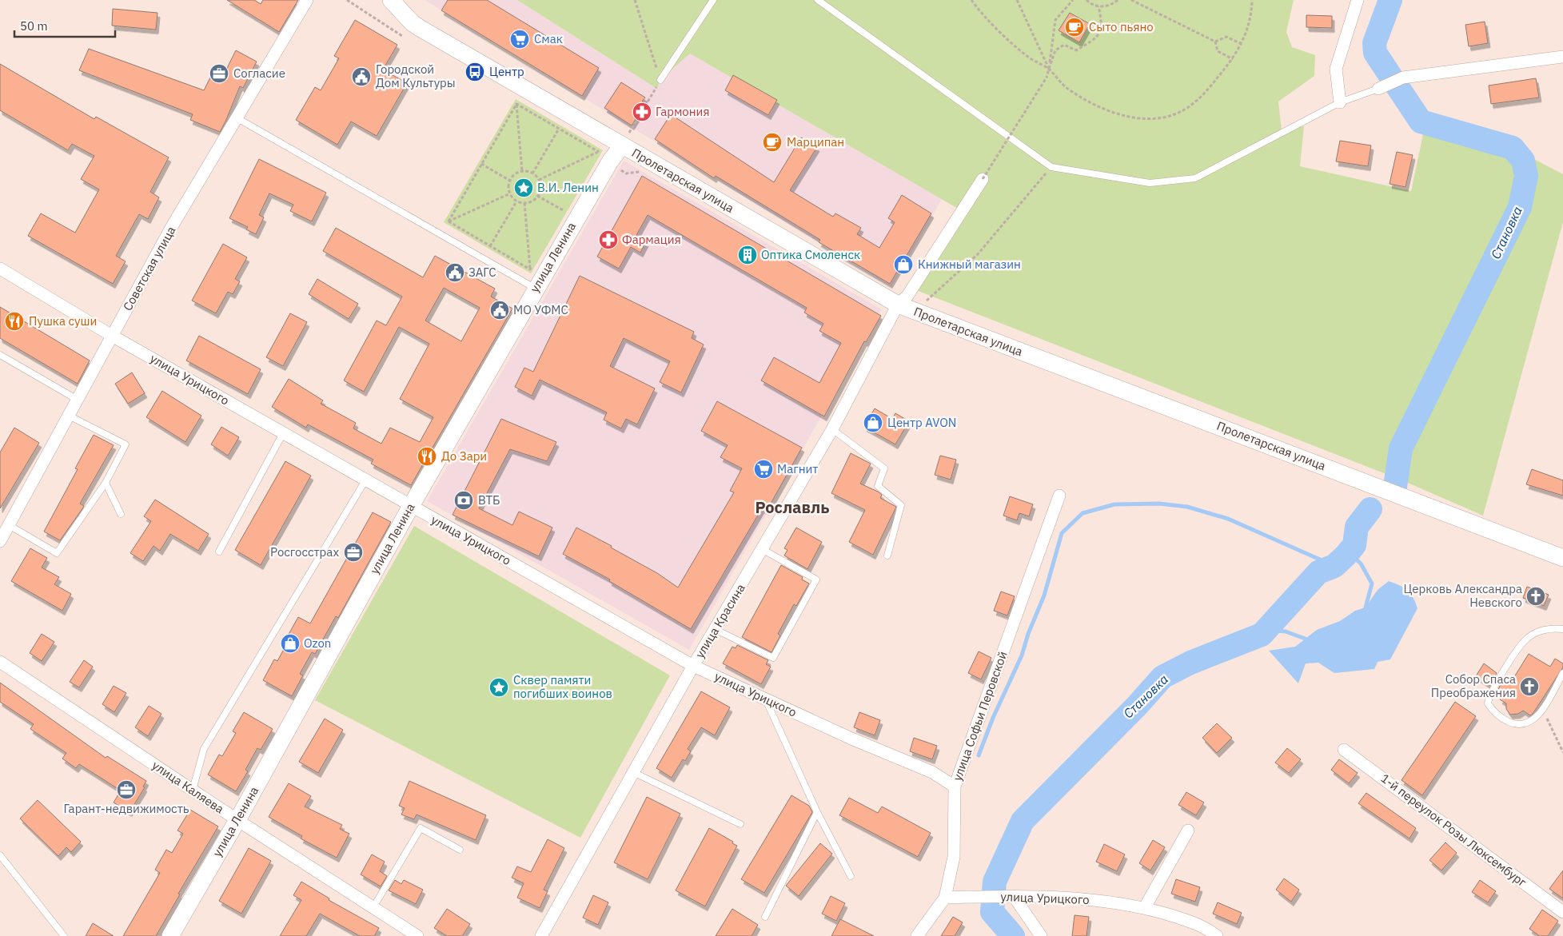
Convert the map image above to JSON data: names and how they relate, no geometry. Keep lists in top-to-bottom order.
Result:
{
  "streets": {
    "main road": ["Пролетарская улица", "улица Ленина"],
    "street": [
      "Советская улица",
      "улица Урицкого",
      "улица Красина",
      "улица Софьи Перовской",
      "улица Каляева",
      "1-й переулок Розы Люксембург"
    ]
  },
  "crossings": [
    ["Пролетарская улица", "улица Ленина"],
    ["Пролетарская улица", "улица Красина"],
    ["улица Ленина", "улица Урицкого"],
    ["улица Ленина", "улица Каляева"],
    ["Советская улица", "улица Урицкого"],
    ["улица Урицкого", "улица Красина"],
    ["улица Урицкого", "улица Софьи Перовской"]
  ],
  "districts": ["Рославль"],
  "water": ["Становка"],
  "places": {
    "cafe": ["Сыто пьяно", "Марципан"],
    "supermarket": ["Смак", "Магнит"],
    "bus stop": ["Центр"],
    "office": ["Согласие", "Росгосстрах", "Гарант-недвижимость"],
    "public building": ["Городской Дом Культуры", "ЗАГС", "МО УФМС"],
    "pharmacy": ["Гармония", "Фармация"],
    "place": ["В.И. Ленин", "Сквер памяти погибших воинов"],
    "building": ["Оптика Смоленск"],
    "shop": ["Книжный магазин", "Центр AVON", "Ozon"],
    "restaurant": ["Пушка суши", "До Зари"],
    "bank": ["ВТБ"],
    "church": ["Церковь Александра Невского", "Собор Спаса Преображения"]
  },
  "scale_bar": "50 m"
}
